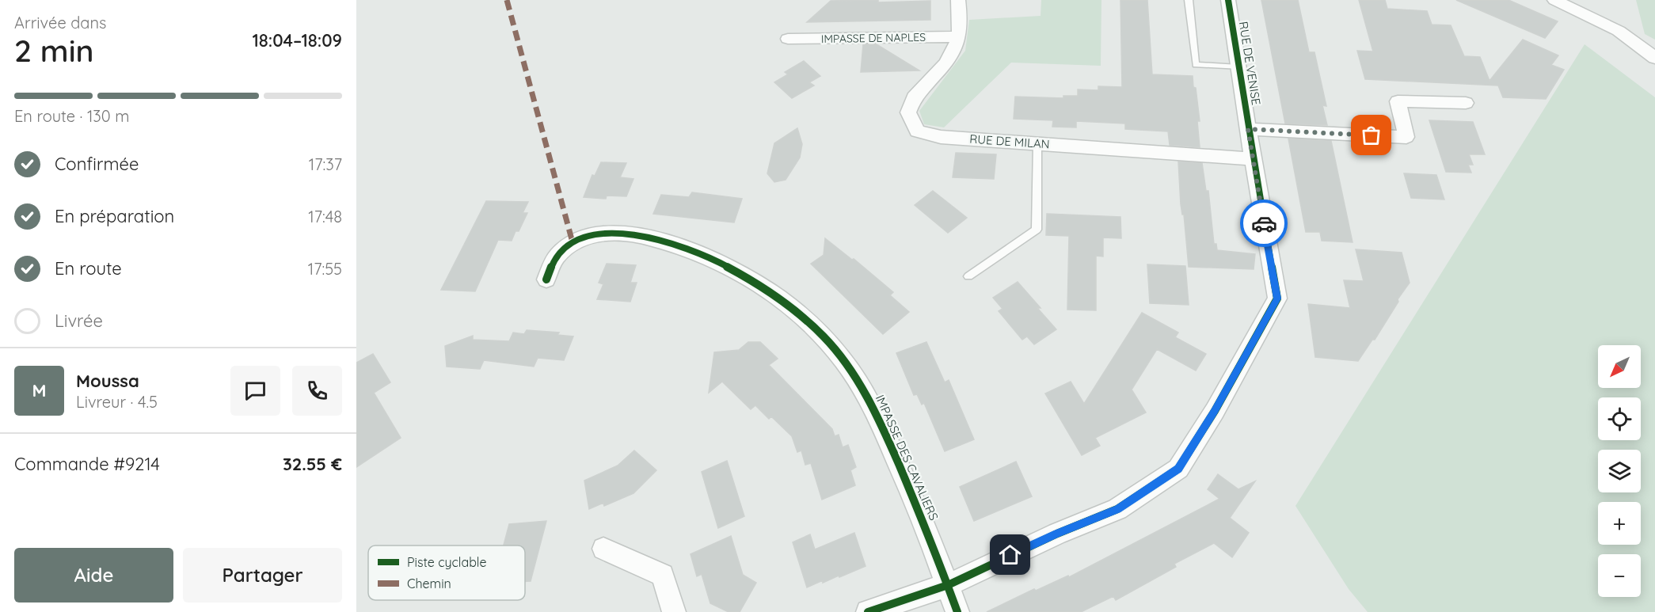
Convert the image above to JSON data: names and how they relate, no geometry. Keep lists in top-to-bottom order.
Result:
{
  "streets": {
    "street": [
      "IMPASSE DE NAPLES",
      "RUE DE VENISE",
      "RUE DE MILAN",
      "IMPASSE DES CAVALIERS"
    ]
  },
  "crossings": [
    ["IMPASSE DE NAPLES", "RUE DE MILAN"],
    ["RUE DE VENISE", "RUE DE MILAN"],
    ["RUE DE VENISE", "IMPASSE DES CAVALIERS"]
  ],
  "legend": ["Piste cyclable", "Chemin"],
  "north": "bottom left",
  "page": {
    "heading": ["2 min", "Arrivée dans", "18:04–18:09"],
    "panel": [
      "Moussa",
      "Livreur · 4.5",
      "Commande #9214",
      "32.55 €"
    ],
    "bar": "En route · 130 m",
    "list": [
      ["Confirmée", "17:37"],
      ["En préparation", "17:48"],
      ["En route", "17:55"],
      "Livrée"
    ],
    "map_buttons": ["+", "−"],
    "round": "M",
    "buttons": ["Aide", "Partager"]
  }
}
